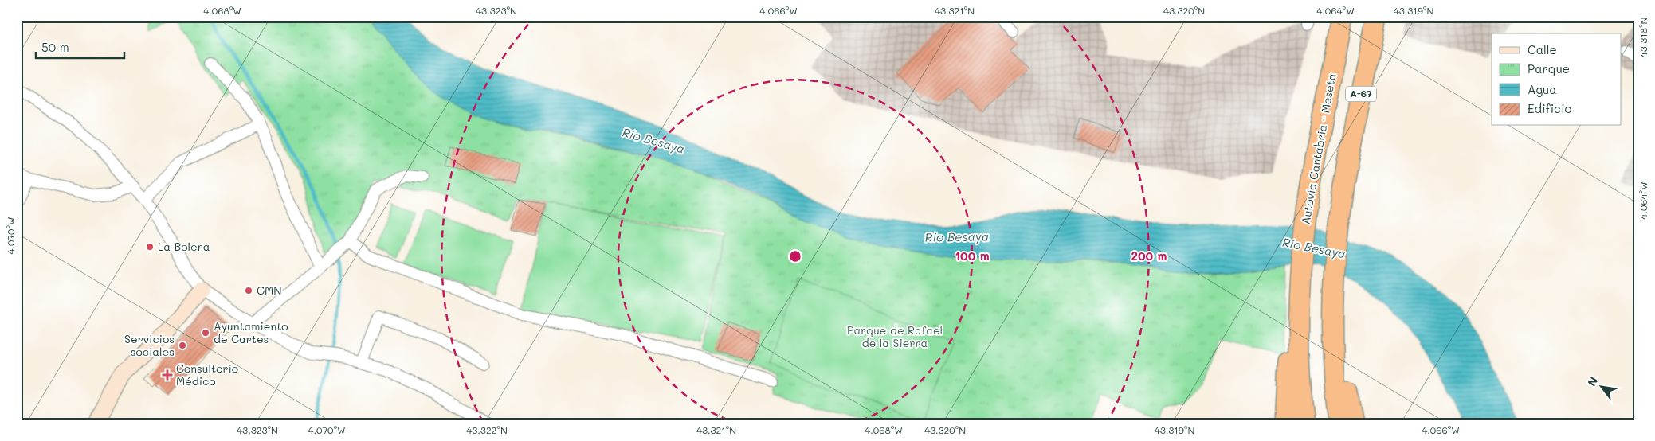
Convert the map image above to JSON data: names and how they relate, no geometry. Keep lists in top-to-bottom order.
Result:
{
  "streets": {
    "highway": ["A-67", "Autovía Cantabria - Meseta"]
  },
  "water": ["Río Besaya"],
  "parks": ["Parque de Rafael de la Sierra"],
  "places": {
    "other": [
      "La Bolera",
      "CMN",
      "Ayuntamiento de Cartes",
      "Servicios sociales"
    ],
    "health": ["Consultorio Médico"]
  },
  "legend": [
    "Calle",
    "Parque",
    "Agua",
    "Edificio"
  ],
  "scale_bar": "50 m",
  "north": "top left",
  "coordinates": [
    "4.068°W",
    "43.323°N",
    "4.066°W",
    "43.321°N",
    "43.320°N",
    "4.064°W",
    "43.319°N",
    "43.318°N",
    "4.070°W",
    "43.322°N"
  ],
  "rings": ["100 m", "200 m"]
}
